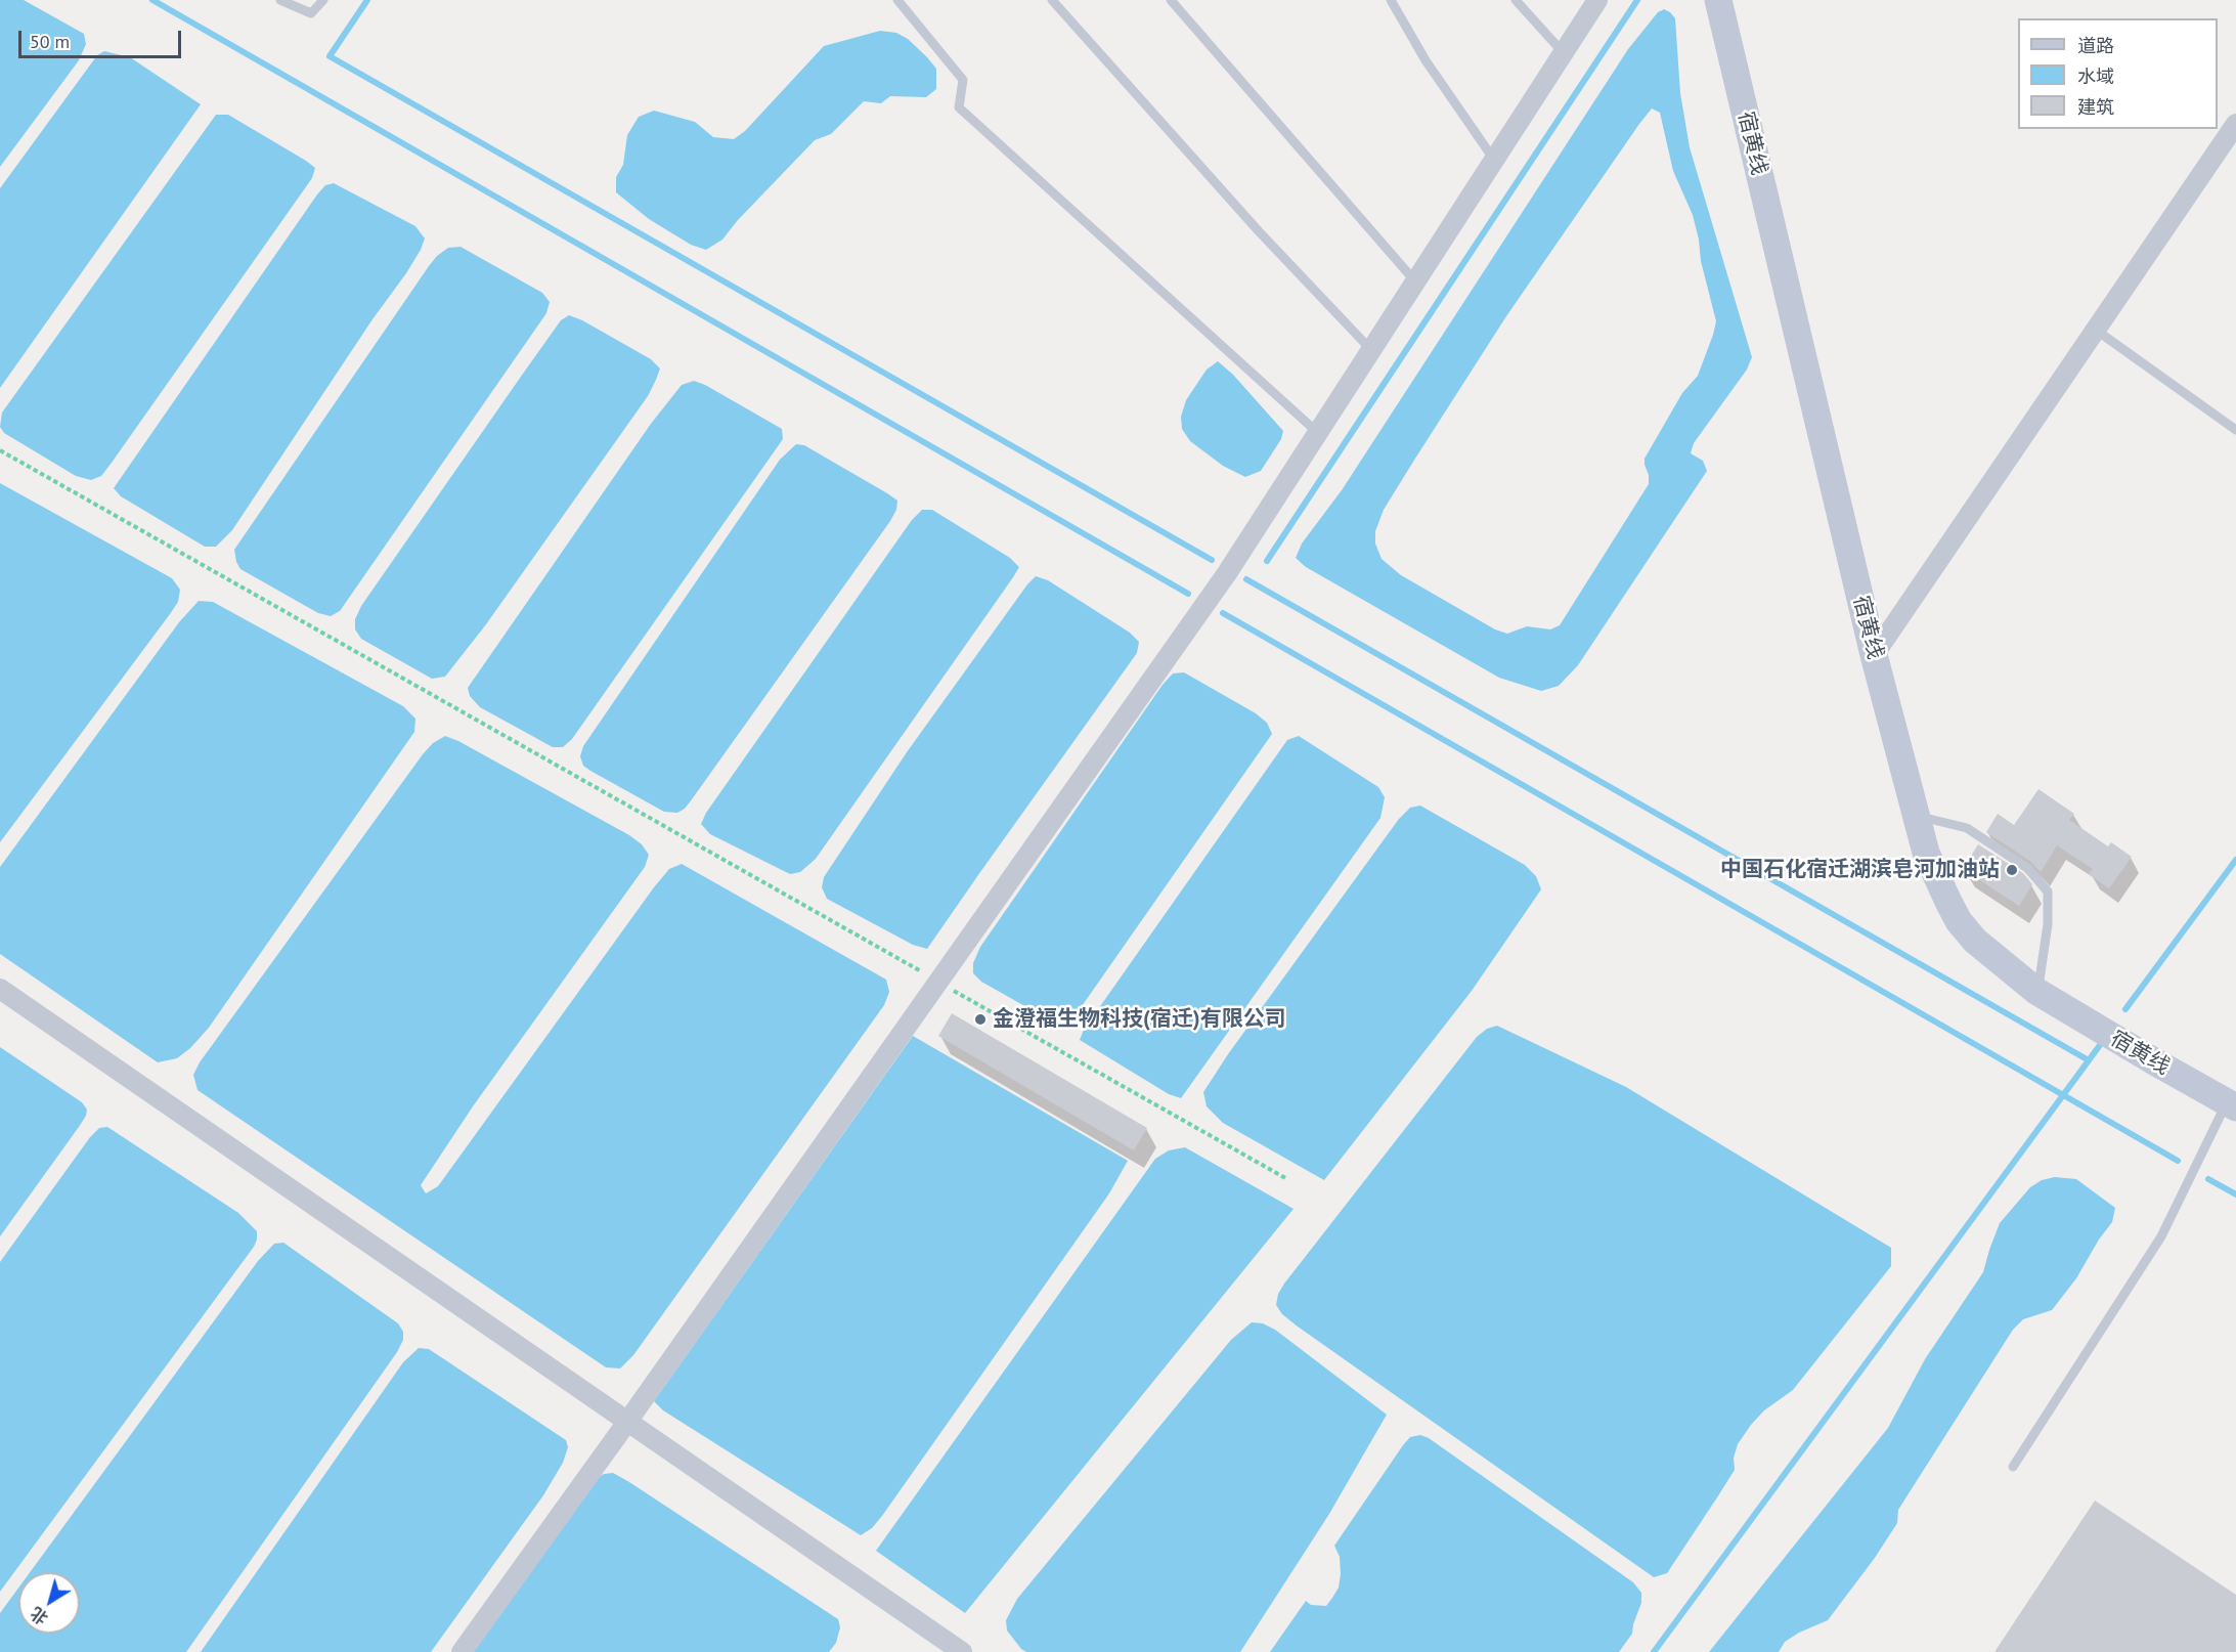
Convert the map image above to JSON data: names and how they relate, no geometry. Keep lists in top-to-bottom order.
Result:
{
  "streets": {
    "main road": ["宿黄线"]
  },
  "places": ["中国石化宿迁湖滨皂河加油站", "金澄福生物科技(宿迁)有限公司"],
  "legend": ["道路", "水域", "建筑"],
  "scale_bar": "50 m",
  "north": "bottom left"
}
